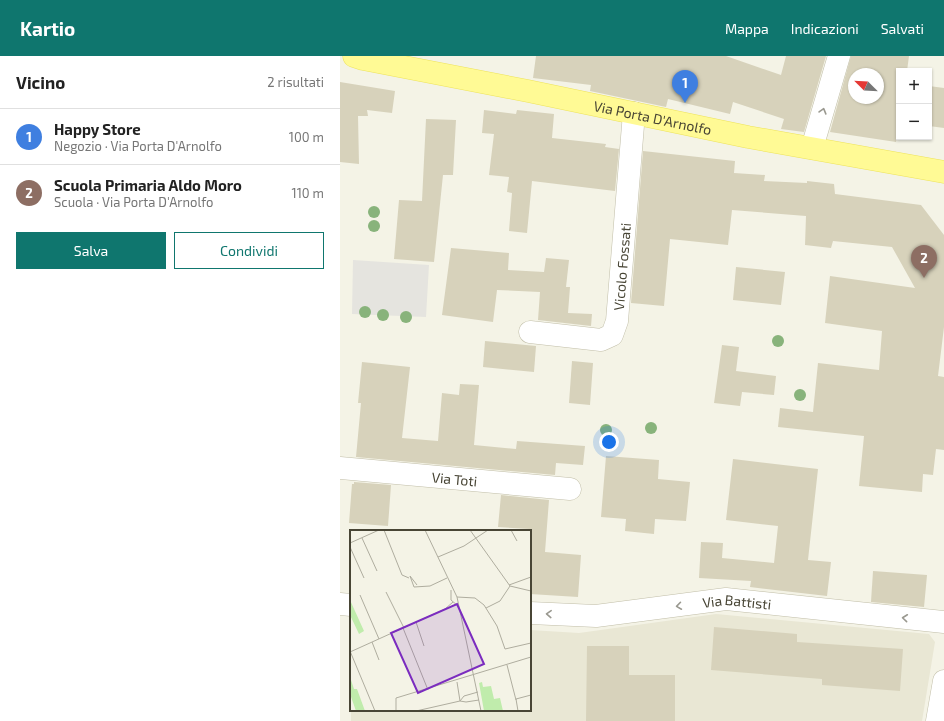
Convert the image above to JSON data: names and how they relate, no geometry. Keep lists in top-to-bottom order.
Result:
{
  "streets": {
    "main road": ["Via Porta D'Arnolfo"],
    "street": ["Vicolo Fossati", "Via Toti", "Via Battisti"]
  },
  "crossings": [
    ["Via Porta D'Arnolfo", "Vicolo Fossati"]
  ],
  "one_way": ["Via Battisti"],
  "north": "top left",
  "page": {
    "header": "Kartio",
    "nav": ["Mappa", "Indicazioni", "Salvati"],
    "heading": ["Vicino", "2 risultati"],
    "map_buttons": ["+", "−"],
    "pins": ["1", "2"],
    "list": [
      {
        "mark": "1",
        "name": "Happy Store",
        "note": "Negozio · Via Porta D'Arnolfo",
        "value": "100 m"
      },
      {
        "mark": "2",
        "name": "Scuola Primaria Aldo Moro",
        "note": "Scuola · Via Porta D'Arnolfo",
        "value": "110 m"
      }
    ],
    "buttons": ["Salva", "Condividi"]
  }
}
